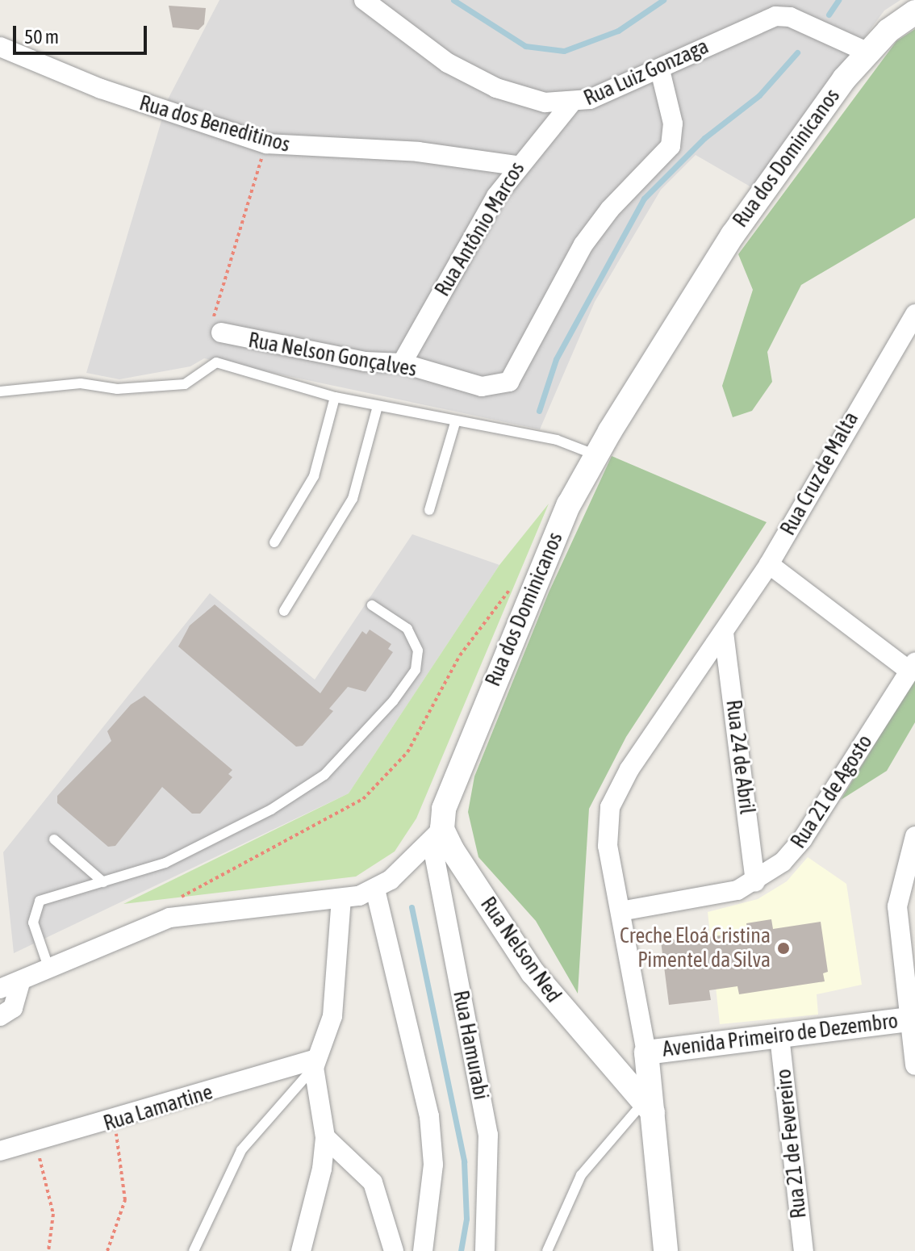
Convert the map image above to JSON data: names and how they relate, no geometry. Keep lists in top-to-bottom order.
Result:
{
  "streets": {
    "street": [
      "Rua Luiz Gonzaga",
      "Rua dos Beneditinos",
      "Rua dos Dominicanos",
      "Rua Antônio Marcos",
      "Rua Nelson Gonçalves",
      "Rua Cruz de Malta",
      "Rua 24 de Abril",
      "Rua 21 de Agosto",
      "Rua Nelson Ned",
      "Avenida Primeiro de Dezembro",
      "Rua Hamurabi",
      "Rua Lamartine",
      "Rua 21 de Fevereiro"
    ]
  },
  "crossings": [
    ["Rua Luiz Gonzaga", "Rua dos Dominicanos"],
    ["Rua Luiz Gonzaga", "Rua Antônio Marcos"],
    ["Rua Luiz Gonzaga", "Rua Nelson Gonçalves"],
    ["Rua dos Beneditinos", "Rua Antônio Marcos"],
    ["Rua dos Beneditinos", "Rua Nelson Gonçalves"],
    ["Rua dos Dominicanos", "Rua Nelson Ned"],
    ["Rua dos Dominicanos", "Rua Hamurabi"],
    ["Rua Antônio Marcos", "Rua Nelson Gonçalves"],
    ["Rua Cruz de Malta", "Rua 24 de Abril"],
    ["Rua Cruz de Malta", "Rua 21 de Agosto"],
    ["Rua Cruz de Malta", "Avenida Primeiro de Dezembro"],
    ["Rua 24 de Abril", "Rua 21 de Agosto"],
    ["Rua Nelson Ned", "Rua Hamurabi"],
    ["Avenida Primeiro de Dezembro", "Rua 21 de Fevereiro"]
  ],
  "places": ["Creche Eloá Cristina Pimentel da Silva"],
  "scale_bar": "50 m"
}
